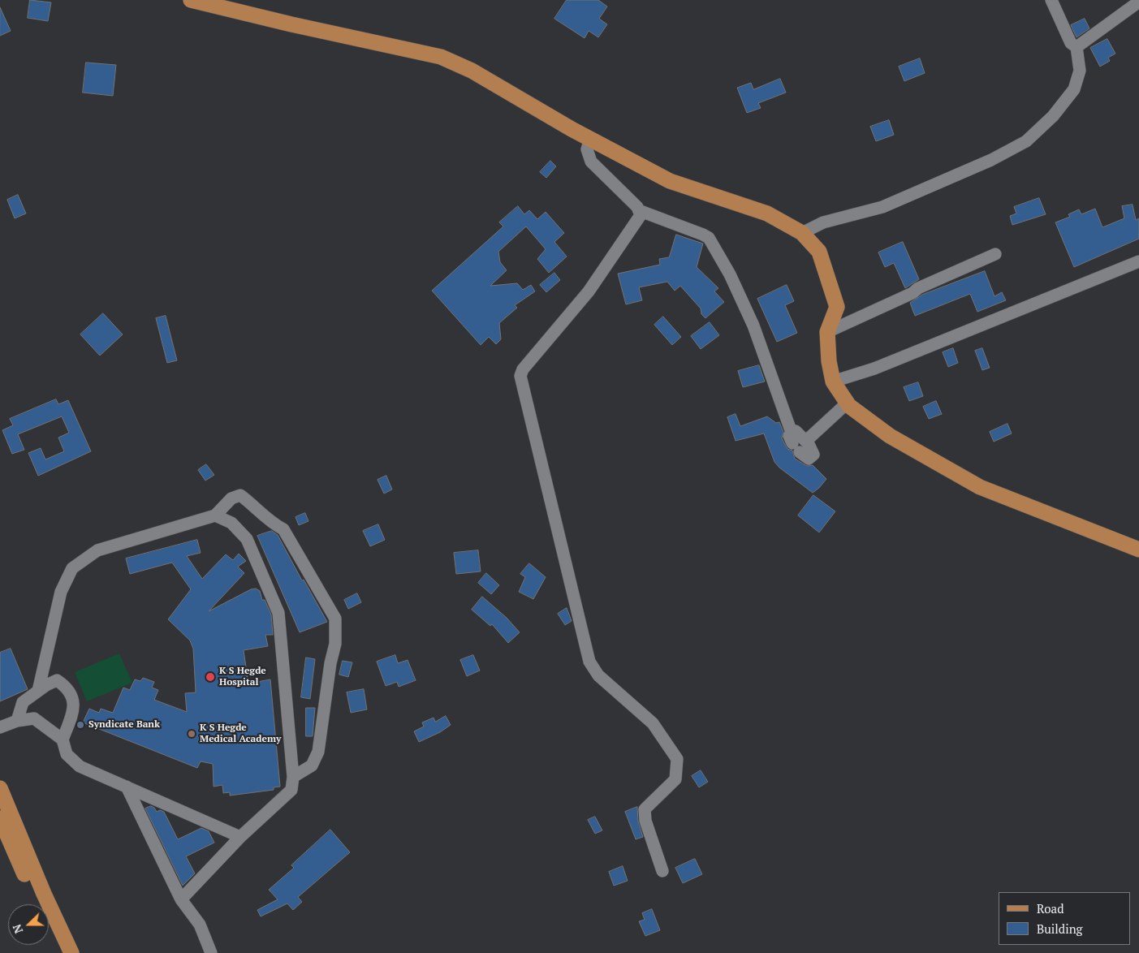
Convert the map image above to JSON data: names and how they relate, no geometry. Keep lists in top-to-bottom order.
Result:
{
  "places": ["K S Hegde Hospital", "Syndicate Bank", "K S Hegde Medical Academy"],
  "legend": ["Road", "Building"],
  "north": "left"
}
